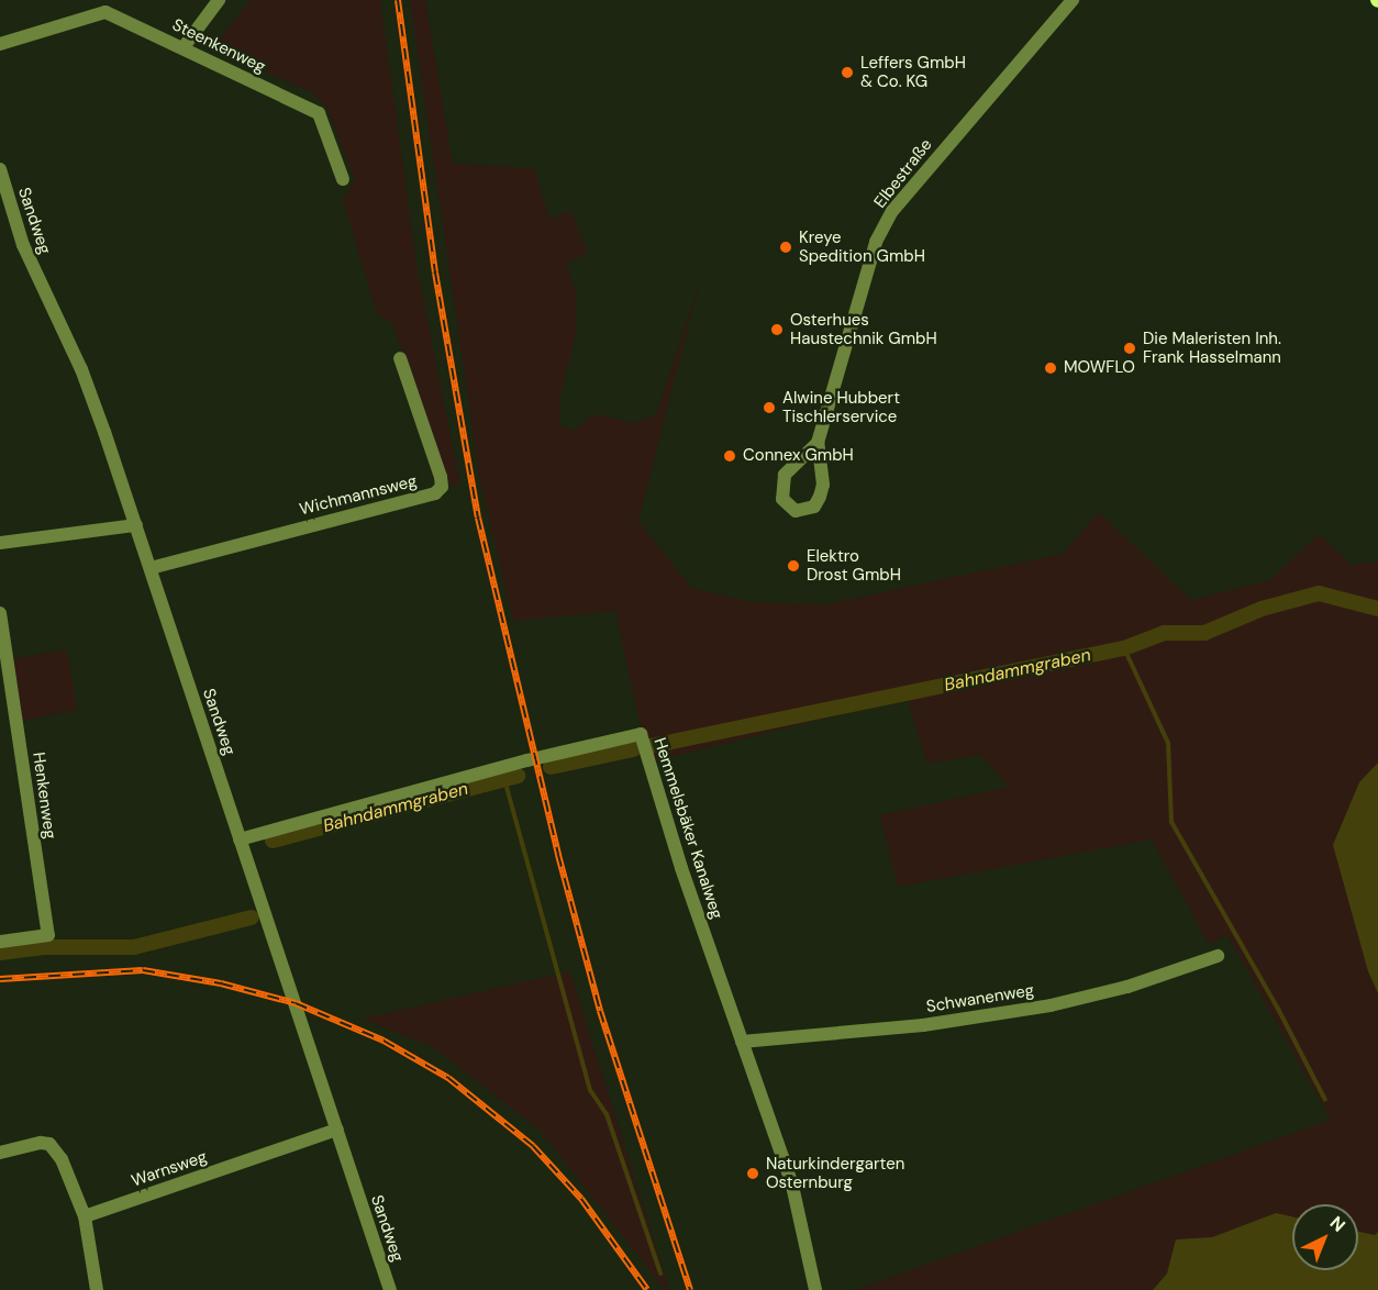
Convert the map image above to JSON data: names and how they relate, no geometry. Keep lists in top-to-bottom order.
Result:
{
  "streets": {
    "street": [
      "Steenkenweg",
      "Elbestraße",
      "Sandweg",
      "Wichmannsweg",
      "Henkenweg",
      "Hemmelsbäker Kanalweg",
      "Schwanenweg",
      "Warnsweg"
    ]
  },
  "crossings": [
    ["Sandweg", "Wichmannsweg"],
    ["Sandweg", "Hemmelsbäker Kanalweg"],
    ["Sandweg", "Warnsweg"],
    ["Hemmelsbäker Kanalweg", "Schwanenweg"]
  ],
  "water": ["Bahndammgraben"],
  "places": [
    "Leffers GmbH & Co. KG",
    "Kreye Spedition GmbH",
    "Osterhues Haustechnik GmbH",
    "Die Maleristen Inh. Frank Hasselmann",
    "MOWFLO",
    "Alwine Hubbert Tischlerservice",
    "Connex GmbH",
    "Elektro Drost GmbH",
    "Naturkindergarten Osternburg"
  ],
  "north": "top right"
}
